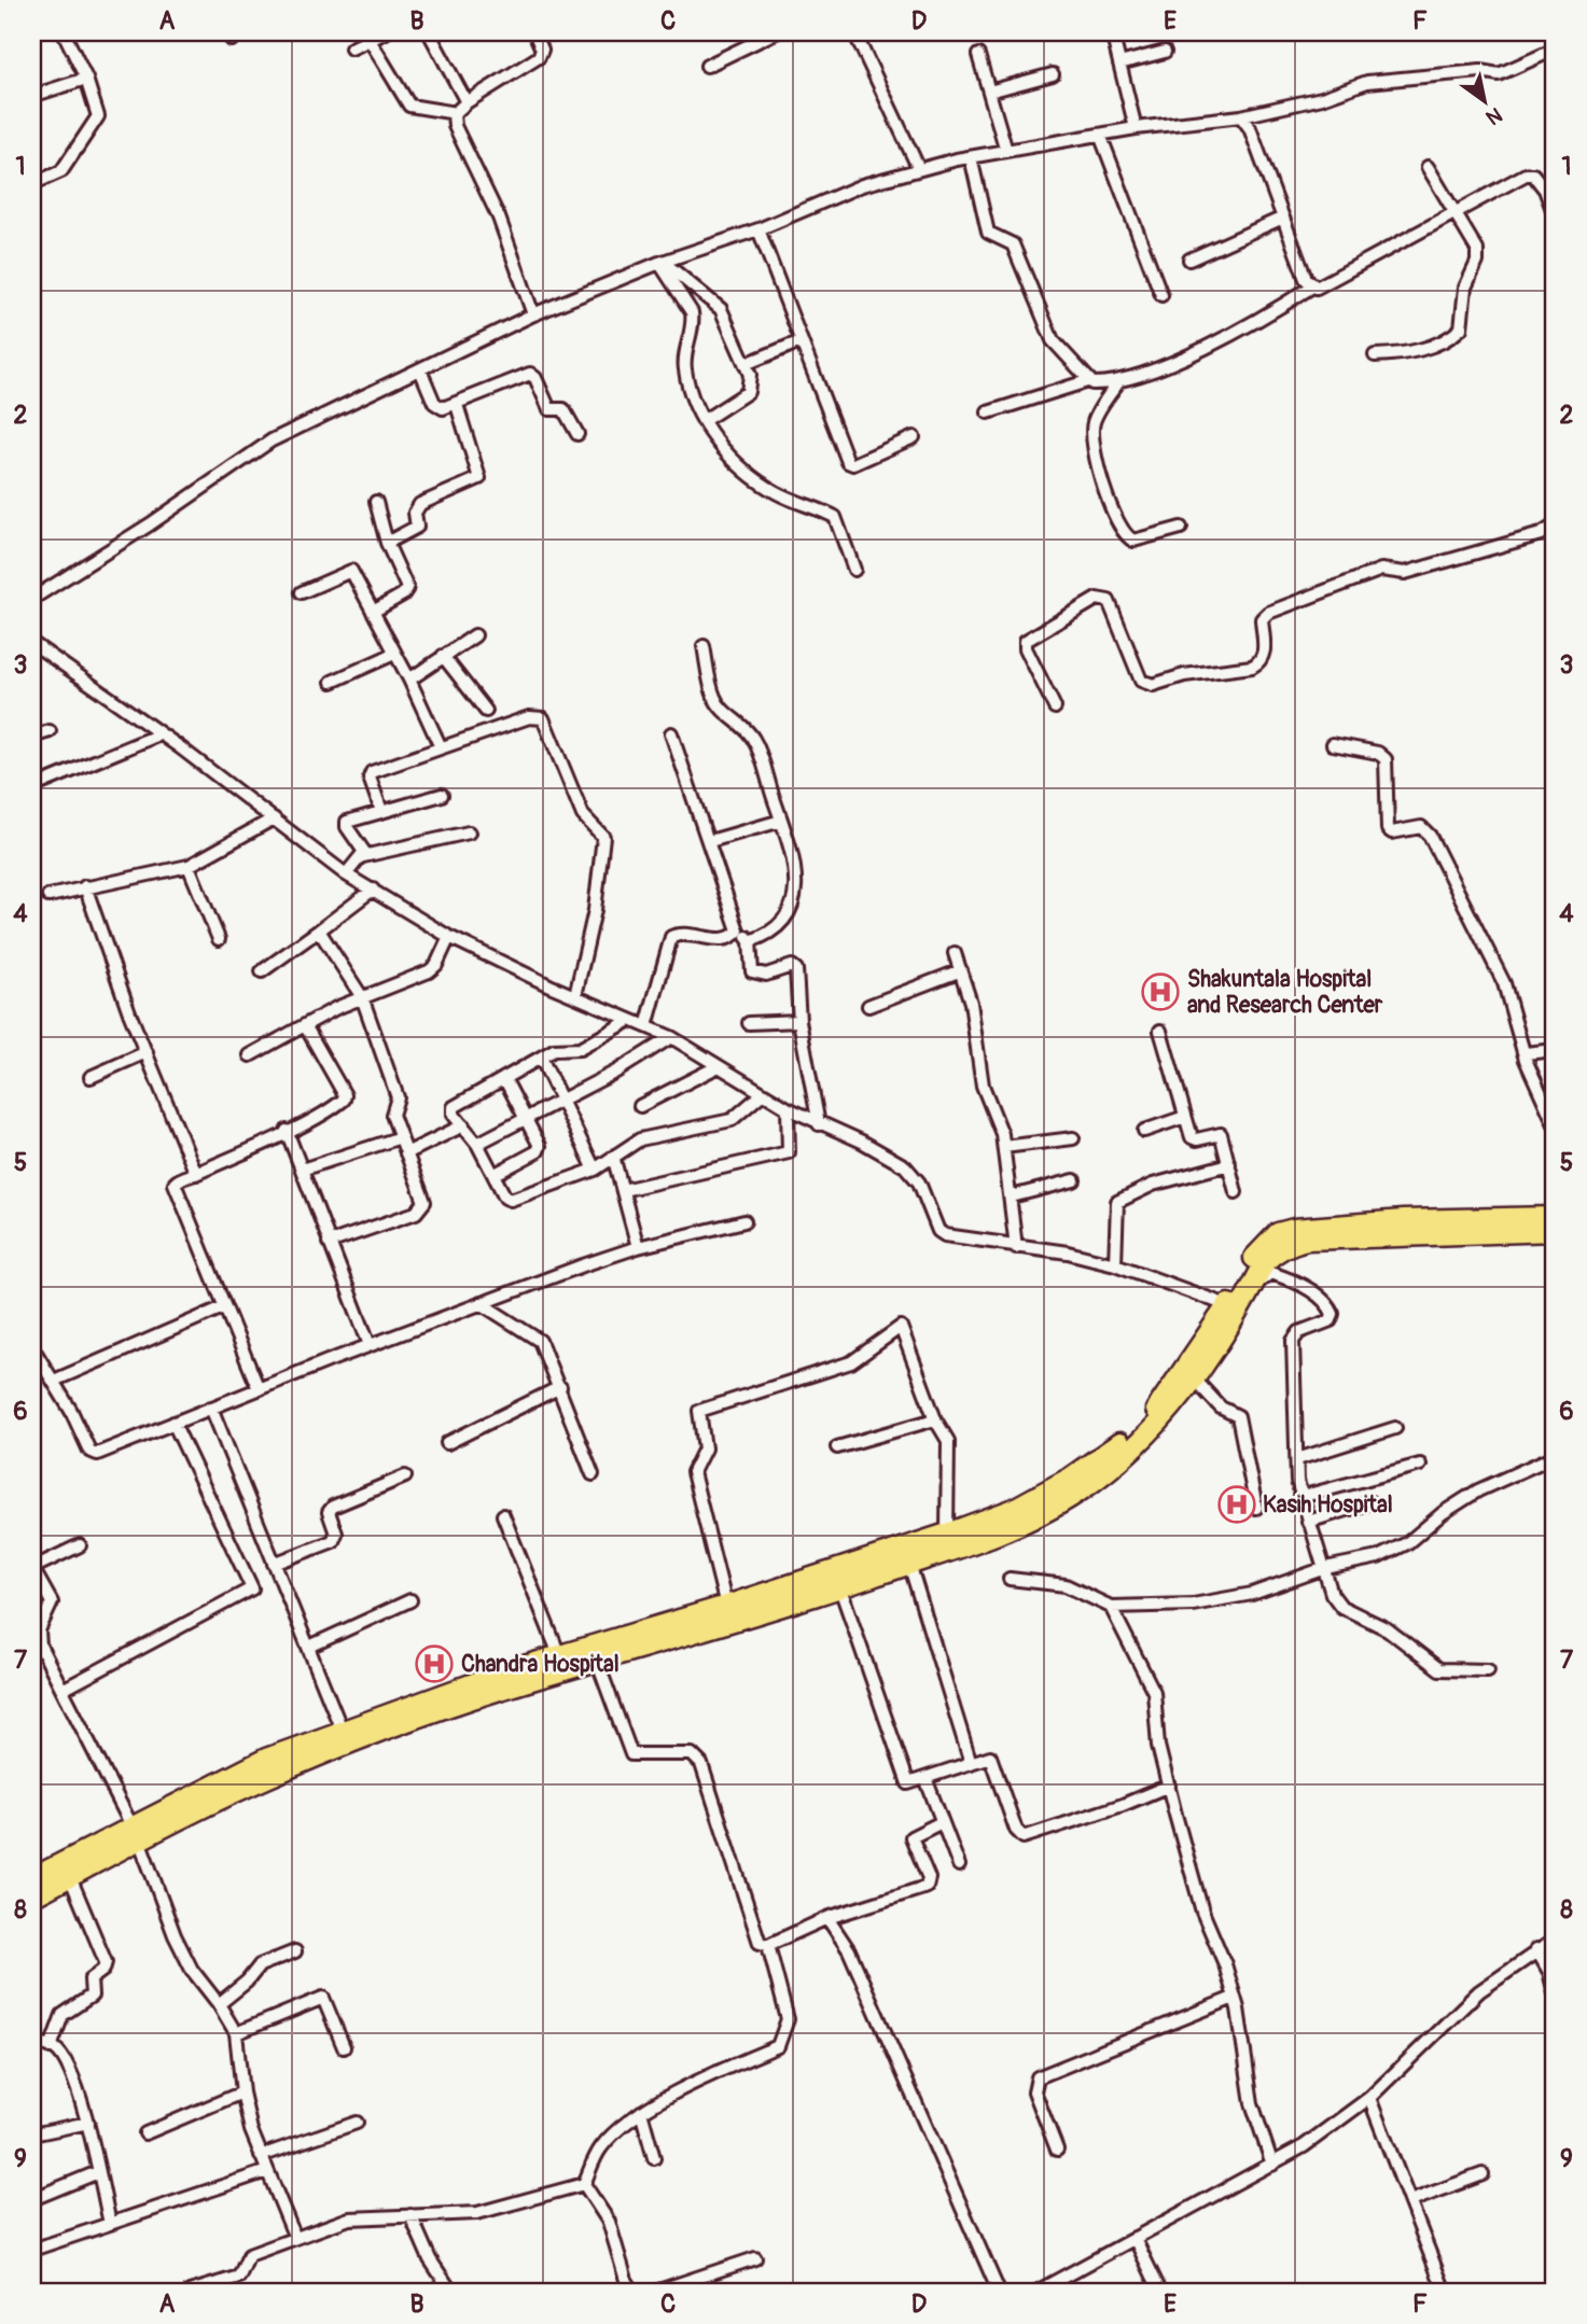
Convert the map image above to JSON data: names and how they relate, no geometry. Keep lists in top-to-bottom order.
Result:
{
  "places": {
    "hospital": ["Shakuntala Hospital and Research Center", "Kasih Hospital", "Chandra Hospital"]
  },
  "north": "bottom right",
  "grid": {
    "columns": [
      "A",
      "B",
      "C",
      "D",
      "E",
      "F"
    ],
    "rows": [
      "1",
      "2",
      "3",
      "4",
      "5",
      "6",
      "7",
      "8",
      "9"
    ]
  }
}
